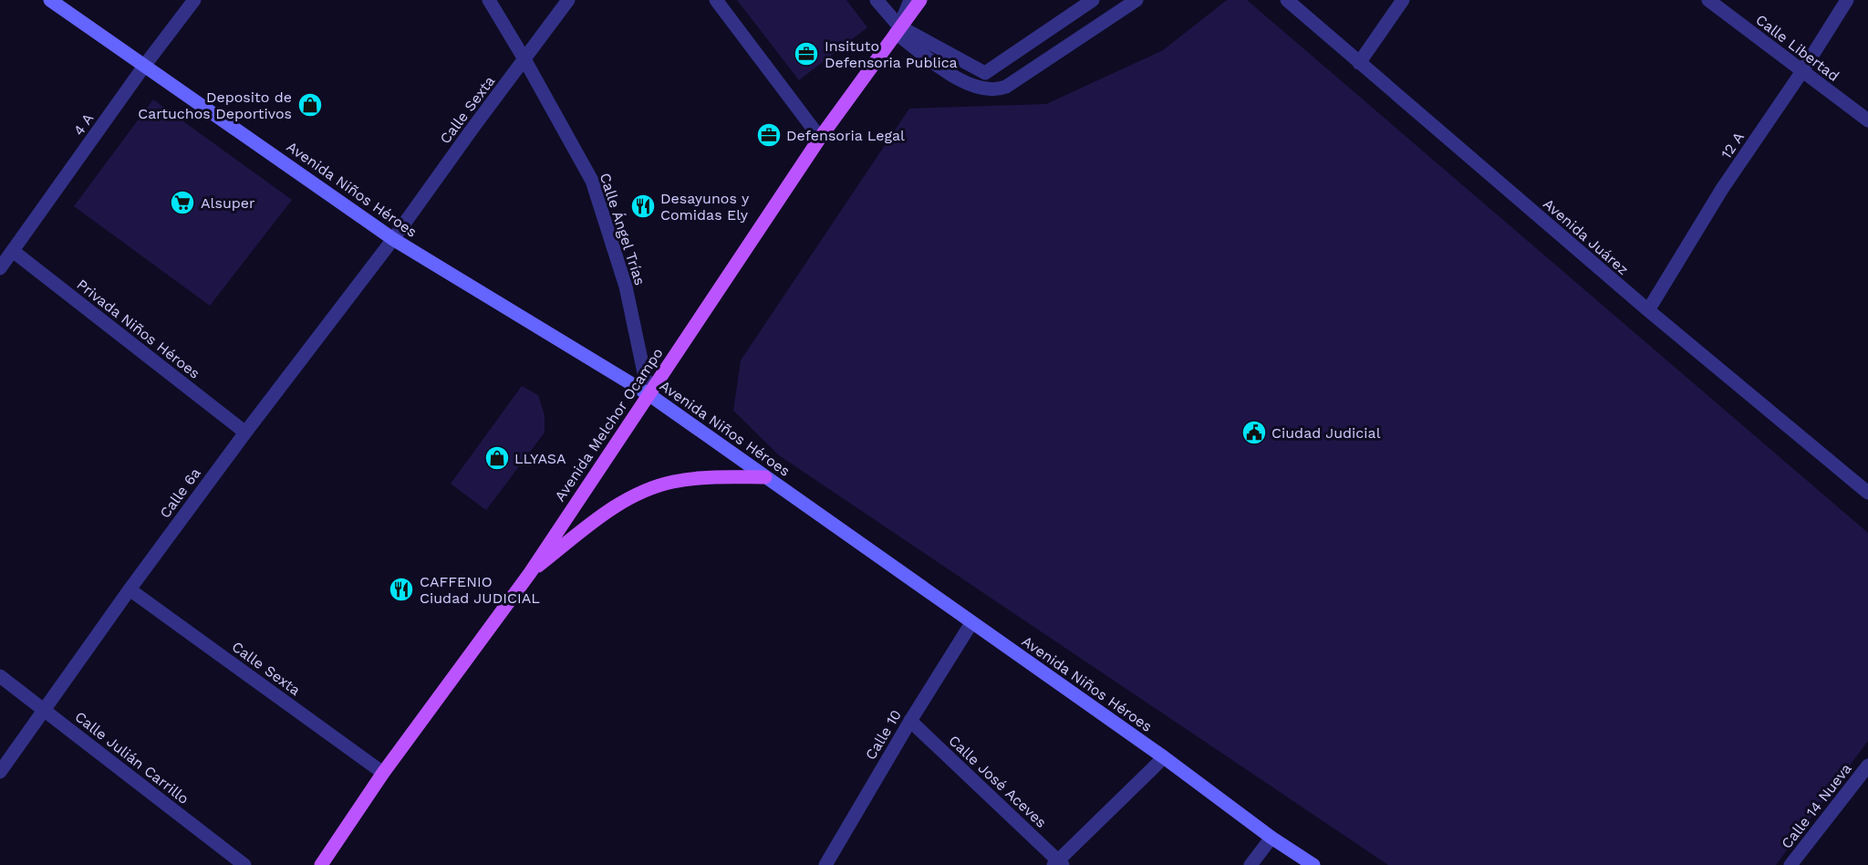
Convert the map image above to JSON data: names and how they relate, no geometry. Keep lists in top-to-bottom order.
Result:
{
  "streets": {
    "main road": ["Avenida Niños Héroes", "Avenida Melchor Ocampo"],
    "street": [
      "Calle Libertad",
      "Calle Sexta",
      "4 A",
      "12 A",
      "Calle Ángel Trías",
      "Avenida Juárez",
      "Privada Niños Héroes",
      "Calle 6a",
      "Calle 10",
      "Calle Julián Carrillo",
      "Calle José Aceves",
      "Calle 14 Nueva"
    ]
  },
  "crossings": [
    ["Calle Libertad", "12 A"],
    ["Calle Sexta", "Avenida Niños Héroes"],
    ["Calle Sexta", "Calle Ángel Trías"],
    ["Calle Sexta", "Avenida Melchor Ocampo"],
    ["Calle Sexta", "Calle 6a"],
    ["4 A", "Avenida Niños Héroes"],
    ["4 A", "Privada Niños Héroes"],
    ["12 A", "Avenida Juárez"],
    ["Avenida Niños Héroes", "Calle Ángel Trías"],
    ["Avenida Niños Héroes", "Avenida Melchor Ocampo"],
    ["Avenida Niños Héroes", "Calle 6a"],
    ["Avenida Niños Héroes", "Calle 10"],
    ["Calle Ángel Trías", "Avenida Melchor Ocampo"],
    ["Privada Niños Héroes", "Calle 6a"],
    ["Calle 6a", "Calle Julián Carrillo"],
    ["Calle 10", "Calle José Aceves"]
  ],
  "places": {
    "office": ["Insituto Defensoria Publica", "Defensoria Legal"],
    "shop": ["Deposito de Cartuchos Deportivos", "LLYASA"],
    "supermarket": ["Alsuper"],
    "restaurant": ["Desayunos y Comidas Ely", "CAFFENIO Ciudad JUDICIAL"],
    "public building": ["Ciudad Judicial"]
  }
}
